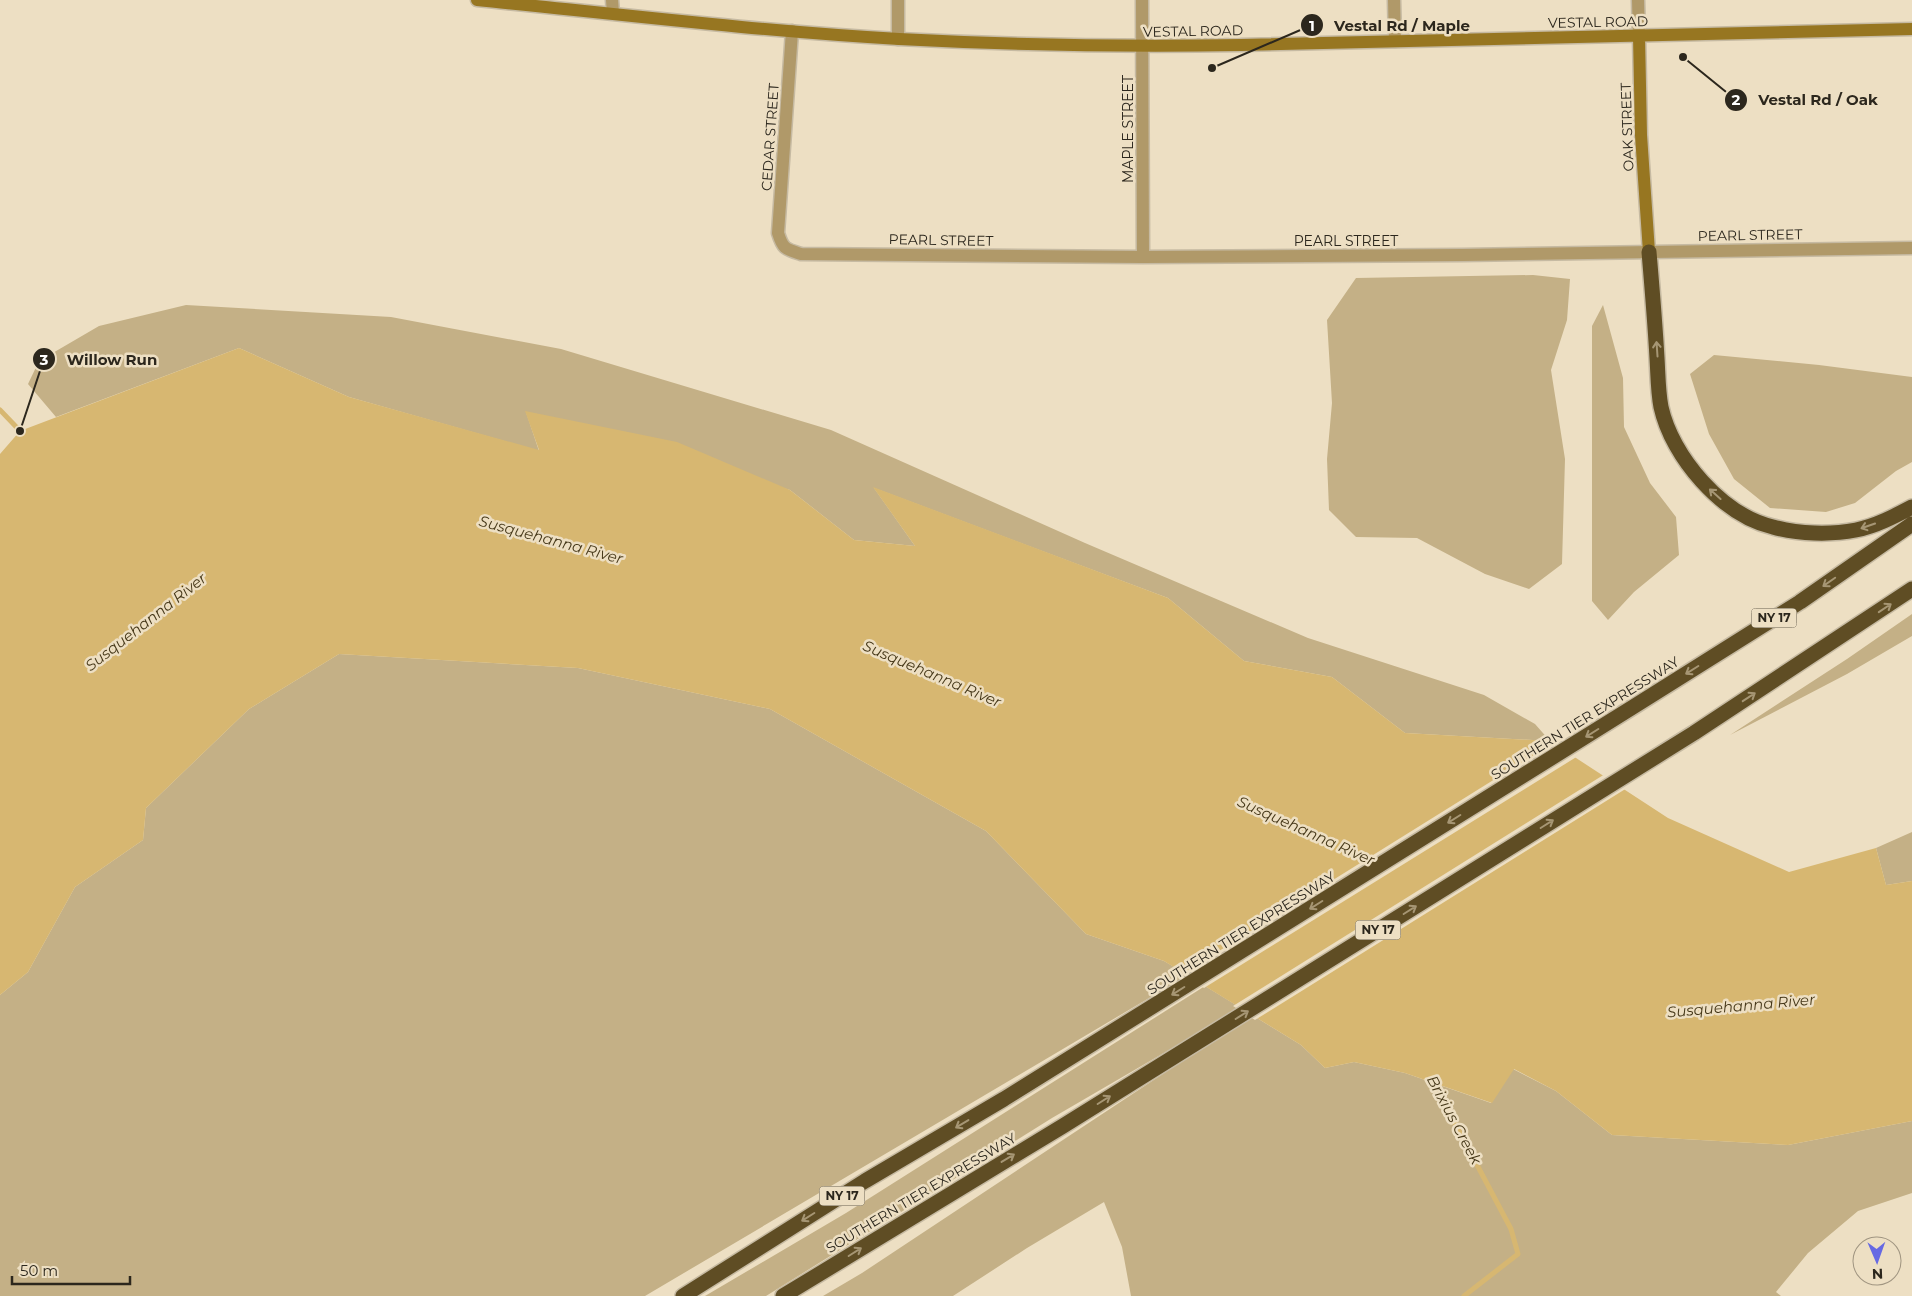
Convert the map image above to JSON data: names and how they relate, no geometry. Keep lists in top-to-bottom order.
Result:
{
  "streets": {
    "highway": ["NY 17", "SOUTHERN TIER EXPRESSWAY"],
    "street": [
      "VESTAL ROAD",
      "OAK STREET",
      "MAPLE STREET",
      "CEDAR STREET",
      "PEARL STREET"
    ]
  },
  "crossings": [
    ["VESTAL ROAD", "OAK STREET"],
    ["VESTAL ROAD", "MAPLE STREET"],
    ["VESTAL ROAD", "CEDAR STREET"],
    ["OAK STREET", "PEARL STREET"],
    ["MAPLE STREET", "PEARL STREET"],
    ["CEDAR STREET", "PEARL STREET"]
  ],
  "water": ["Susquehanna River", "Brixius Creek"],
  "places": ["Vestal Rd / Oak", "Vestal Rd / Maple", "Willow Run"],
  "scale_bar": "50 m",
  "north": "bottom"
}
